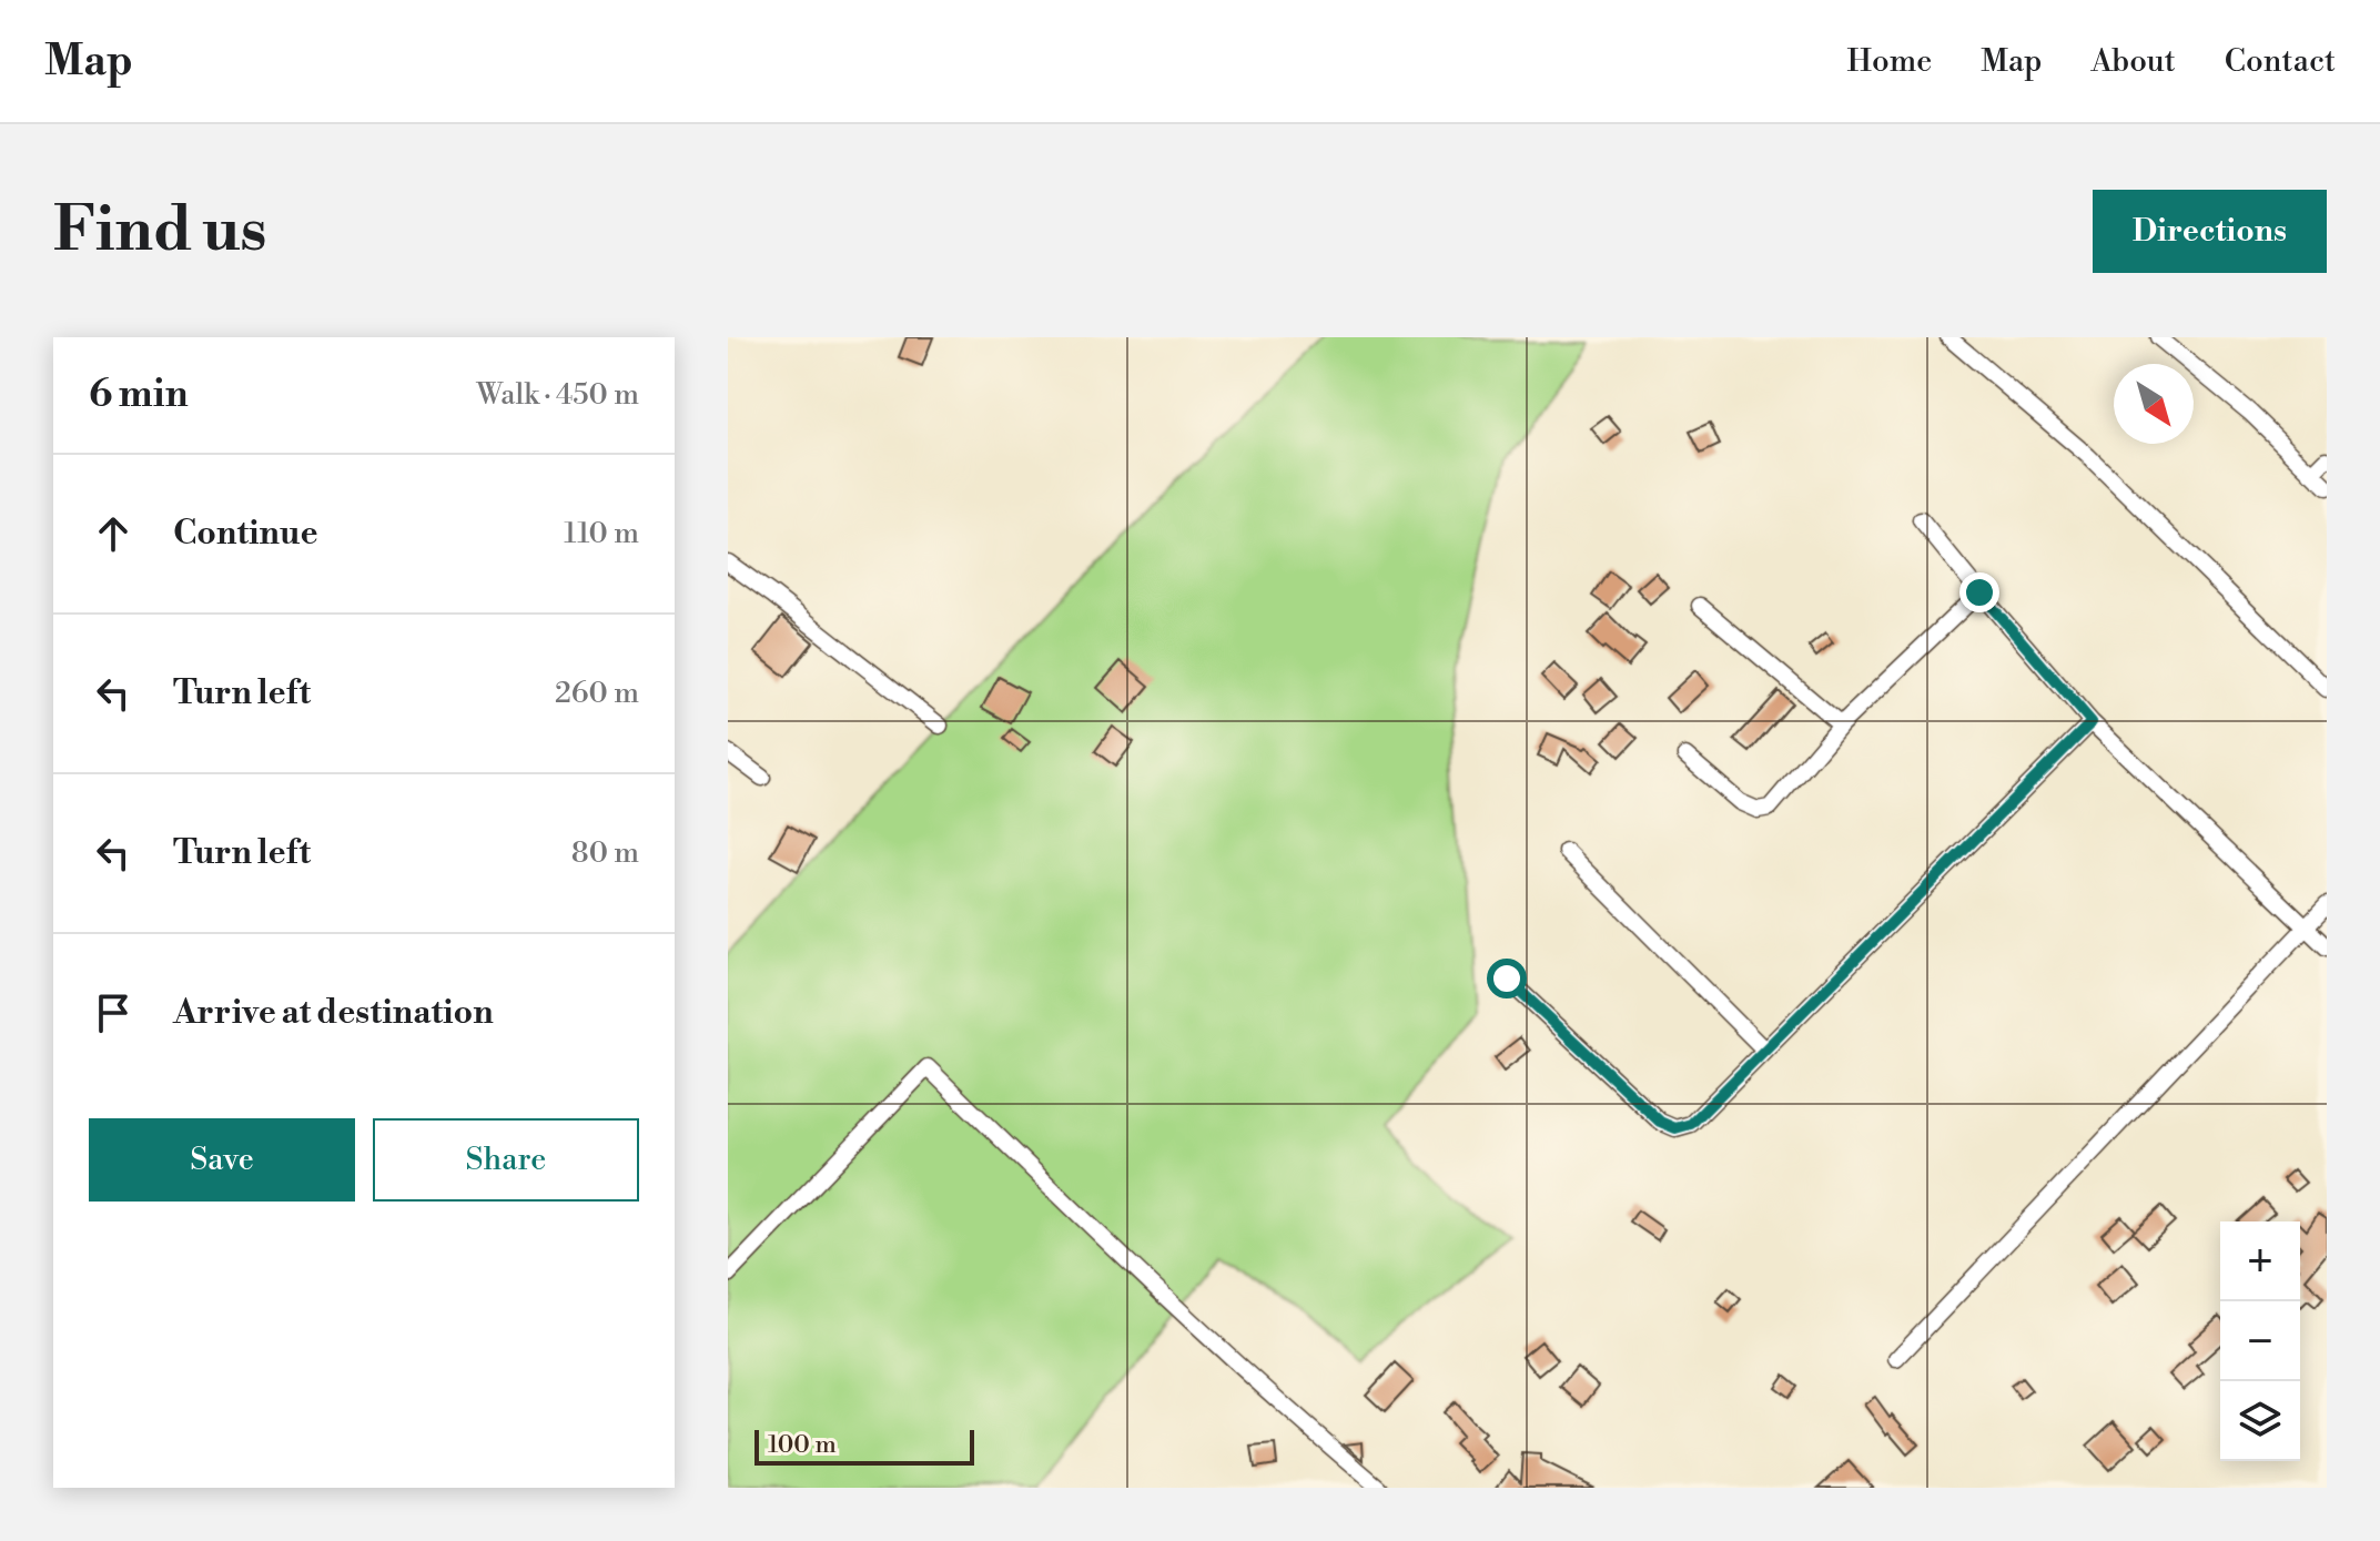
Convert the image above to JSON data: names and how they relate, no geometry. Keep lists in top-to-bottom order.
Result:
{
  "scale_bar": "100 m",
  "north": "bottom right",
  "page": {
    "header": "Map",
    "nav": [
      "Home",
      "Map",
      "About",
      "Contact"
    ],
    "buttons": [
      "Directions",
      ["Save", "Share"]
    ],
    "title": "Find us",
    "heading": ["6 min", "Walk · 450 m"],
    "list": [
      ["Continue", "110 m"],
      ["Turn left", "260 m"],
      ["Turn left", "80 m"],
      "Arrive at destination"
    ],
    "map_buttons": ["+", "−"],
    "scale": "100 m"
  }
}
